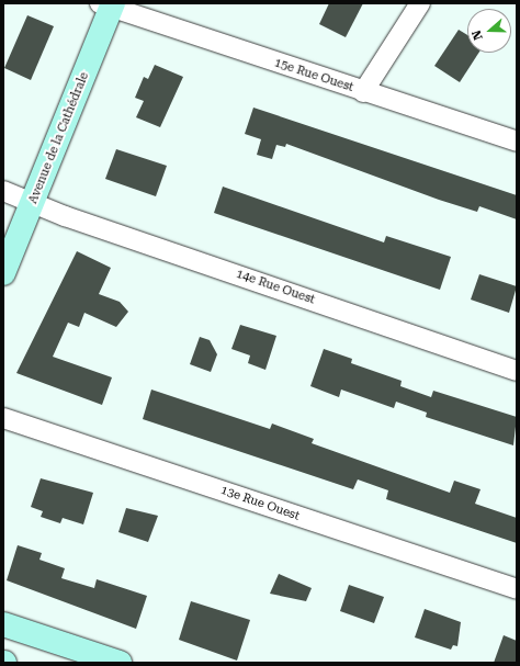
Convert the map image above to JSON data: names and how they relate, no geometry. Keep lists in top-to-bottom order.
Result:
{
  "streets": {
    "street": [
      "15e Rue Ouest",
      "Avenue de la Cathédrale",
      "14e Rue Ouest",
      "13e Rue Ouest"
    ]
  },
  "crossings": [
    ["15e Rue Ouest", "Avenue de la Cathédrale"],
    ["Avenue de la Cathédrale", "14e Rue Ouest"]
  ],
  "north": "left"
}
